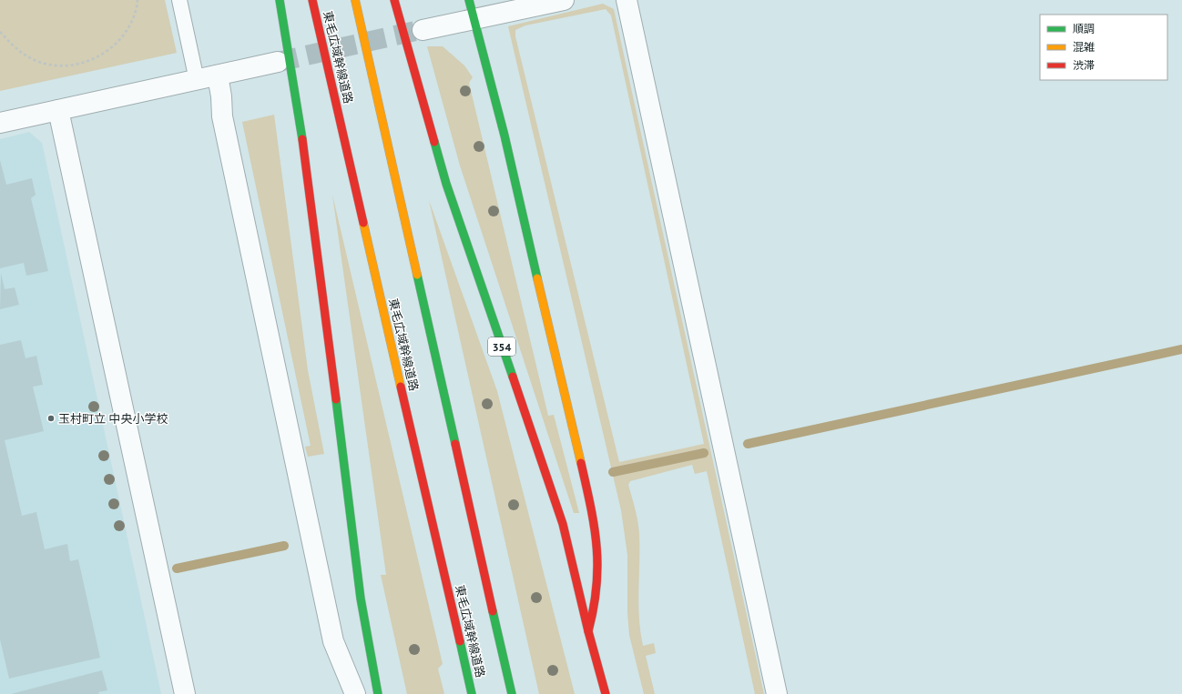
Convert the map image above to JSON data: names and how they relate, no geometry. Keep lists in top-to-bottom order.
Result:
{
  "streets": {
    "main road": ["東毛広域幹線道路", "354"]
  },
  "places": ["玉村町立 中央小学校"],
  "legend": ["順調", "混雑", "渋滞"]
}
